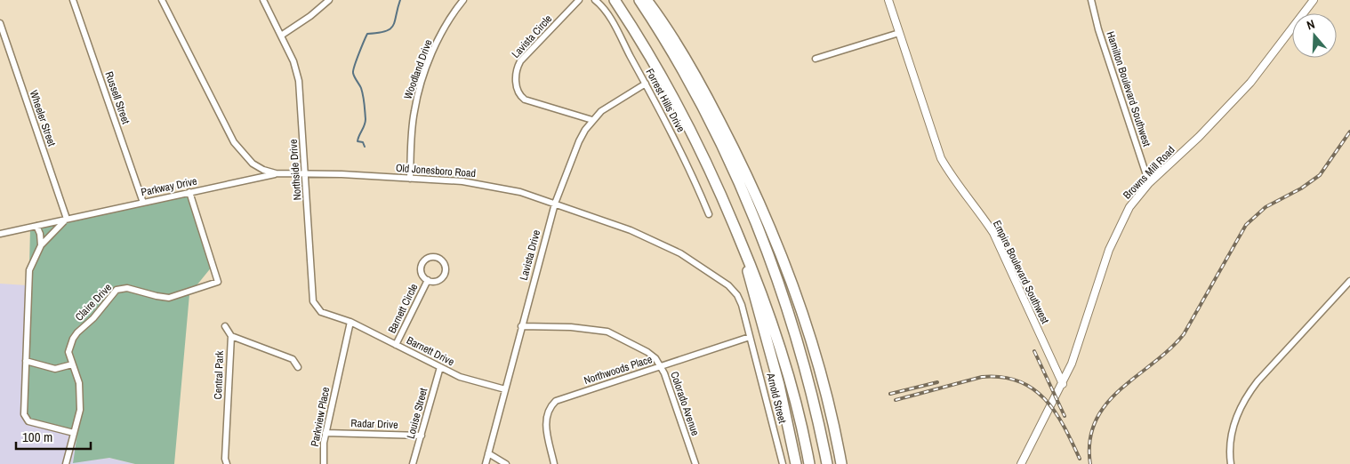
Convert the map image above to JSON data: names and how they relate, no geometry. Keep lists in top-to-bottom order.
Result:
{
  "streets": {
    "street": [
      "Lavista Circle",
      "Woodland Drive",
      "Hamilton Boulevard Southwest",
      "Russell Street",
      "Forrest Hills Drive",
      "Wheeler Street",
      "Northside Drive",
      "Old Jonesboro Road",
      "Browns Mill Road",
      "Parkway Drive",
      "Lavista Drive",
      "Empire Boulevard Southwest",
      "Claire Drive",
      "Barnett Circle",
      "Barnett Drive",
      "Northwoods Place",
      "Central Park",
      "Arnold Street",
      "Colorado Avenue",
      "Louise Street",
      "Parkview Place",
      "Radar Drive"
    ]
  },
  "crossings": [
    ["Lavista Circle", "Lavista Drive"],
    ["Woodland Drive", "Old Jonesboro Road"],
    ["Hamilton Boulevard Southwest", "Browns Mill Road"],
    ["Russell Street", "Parkway Drive"],
    ["Forrest Hills Drive", "Lavista Drive"],
    ["Wheeler Street", "Parkway Drive"],
    ["Northside Drive", "Old Jonesboro Road"],
    ["Northside Drive", "Barnett Drive"],
    ["Northside Drive", "Parkview Place"],
    ["Old Jonesboro Road", "Parkway Drive"],
    ["Old Jonesboro Road", "Lavista Drive"],
    ["Old Jonesboro Road", "Northwoods Place"],
    ["Old Jonesboro Road", "Arnold Street"],
    ["Browns Mill Road", "Empire Boulevard Southwest"],
    ["Parkway Drive", "Claire Drive"],
    ["Lavista Drive", "Barnett Drive"],
    ["Lavista Drive", "Colorado Avenue"],
    ["Barnett Circle", "Barnett Drive"],
    ["Barnett Drive", "Louise Street"],
    ["Barnett Drive", "Parkview Place"],
    ["Northwoods Place", "Arnold Street"],
    ["Northwoods Place", "Colorado Avenue"],
    ["Louise Street", "Radar Drive"],
    ["Parkview Place", "Radar Drive"]
  ],
  "scale_bar": "100 m",
  "north": "top"
}
